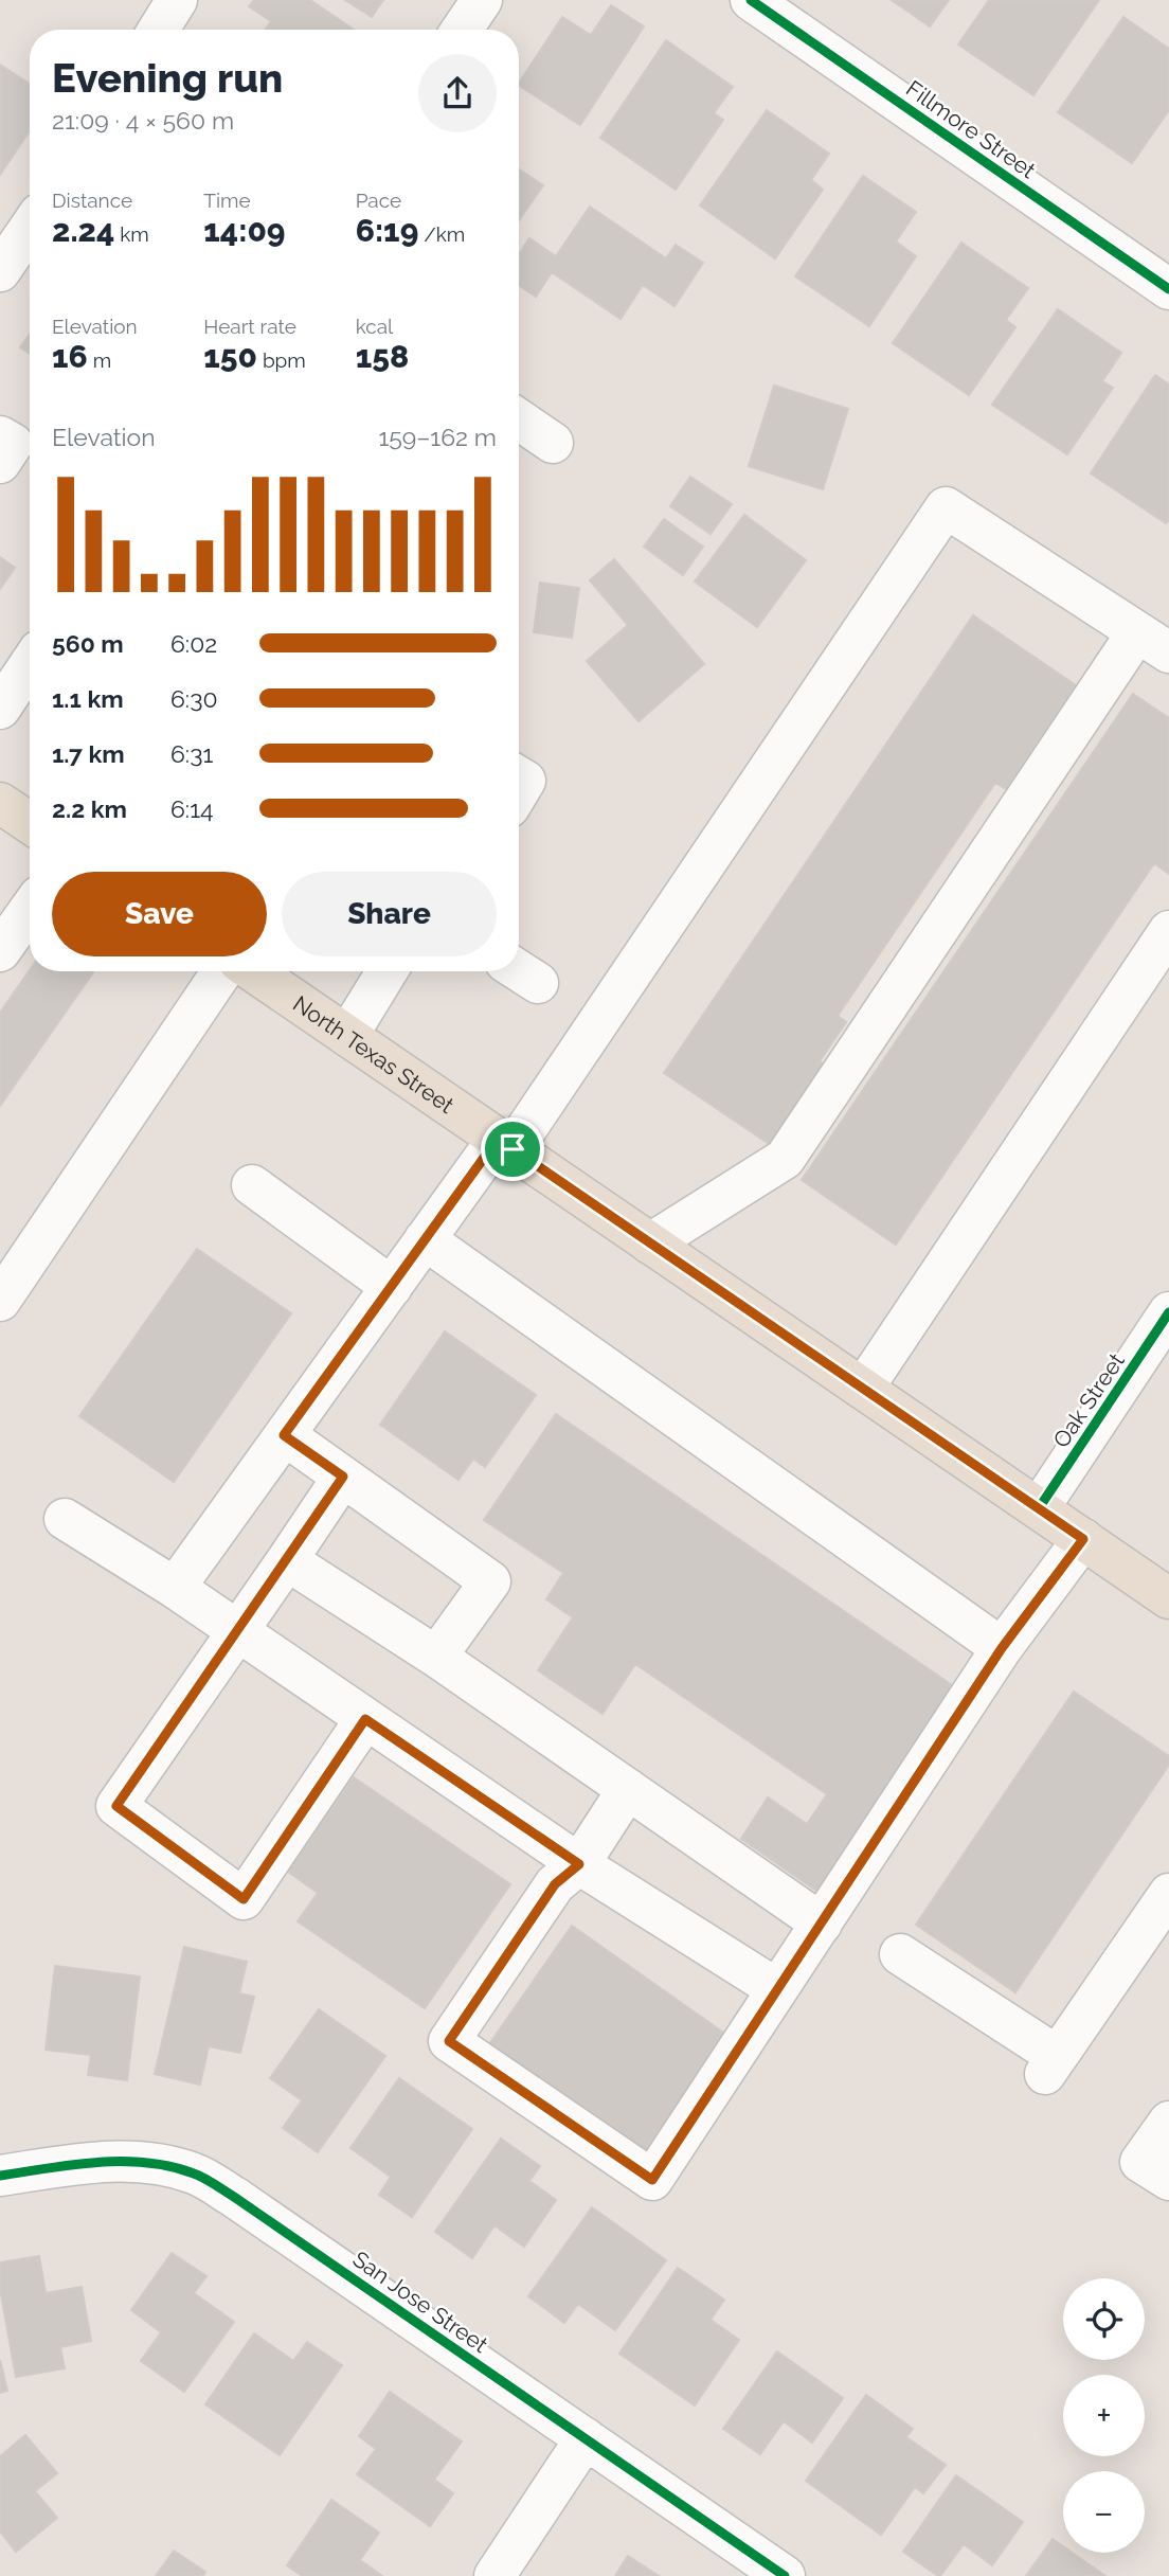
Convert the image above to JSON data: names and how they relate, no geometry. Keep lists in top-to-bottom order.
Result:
{
  "streets": {
    "main road": ["North Texas Street"],
    "street": ["Fillmore Street", "Oak Street", "San Jose Street"]
  },
  "crossings": [
    ["North Texas Street", "Oak Street"]
  ],
  "page": {
    "heading": ["Evening run", "21:09 · 4 × 560 m"],
    "stats": [
      ["Distance", "2.24 km"],
      ["Time", "14:09"],
      ["Pace", "6:19 /km"],
      ["Elevation", "16 m"],
      ["Heart rate", "150 bpm"],
      ["kcal", "158"]
    ],
    "chart": ["Elevation", "159–162 m"],
    "list": [
      {
        "name": "560 m",
        "note": "6:02"
      },
      {
        "name": "1.1 km",
        "note": "6:30"
      },
      {
        "name": "1.7 km",
        "note": "6:31"
      },
      {
        "name": "2.2 km",
        "note": "6:14"
      }
    ],
    "buttons": ["Save", "Share"],
    "map_buttons": ["+", "−"]
  }
}
